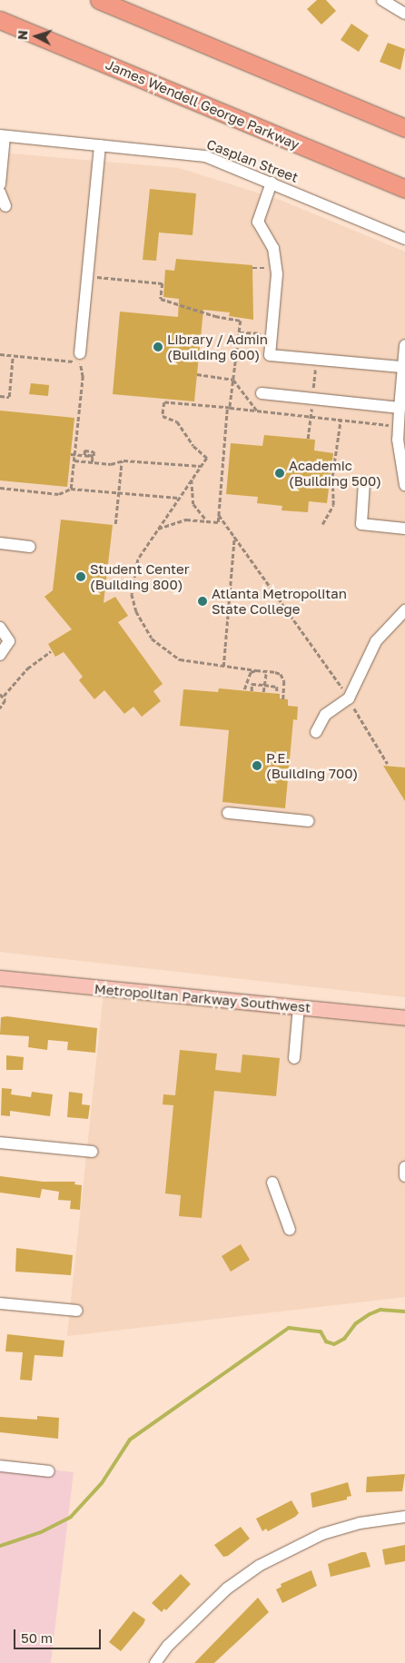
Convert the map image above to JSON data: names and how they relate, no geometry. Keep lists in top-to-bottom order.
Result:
{
  "streets": {
    "highway": ["James Wendell George Parkway"],
    "main road": ["Metropolitan Parkway Southwest"],
    "street": ["Casplan Street"]
  },
  "places": [
    "Library / Admin (Building 600)",
    "Academic (Building 500)",
    "Student Center (Building 800)",
    "Atlanta Metropolitan State College",
    "P.E. (Building 700)"
  ],
  "scale_bar": "50 m",
  "north": "left"
}
